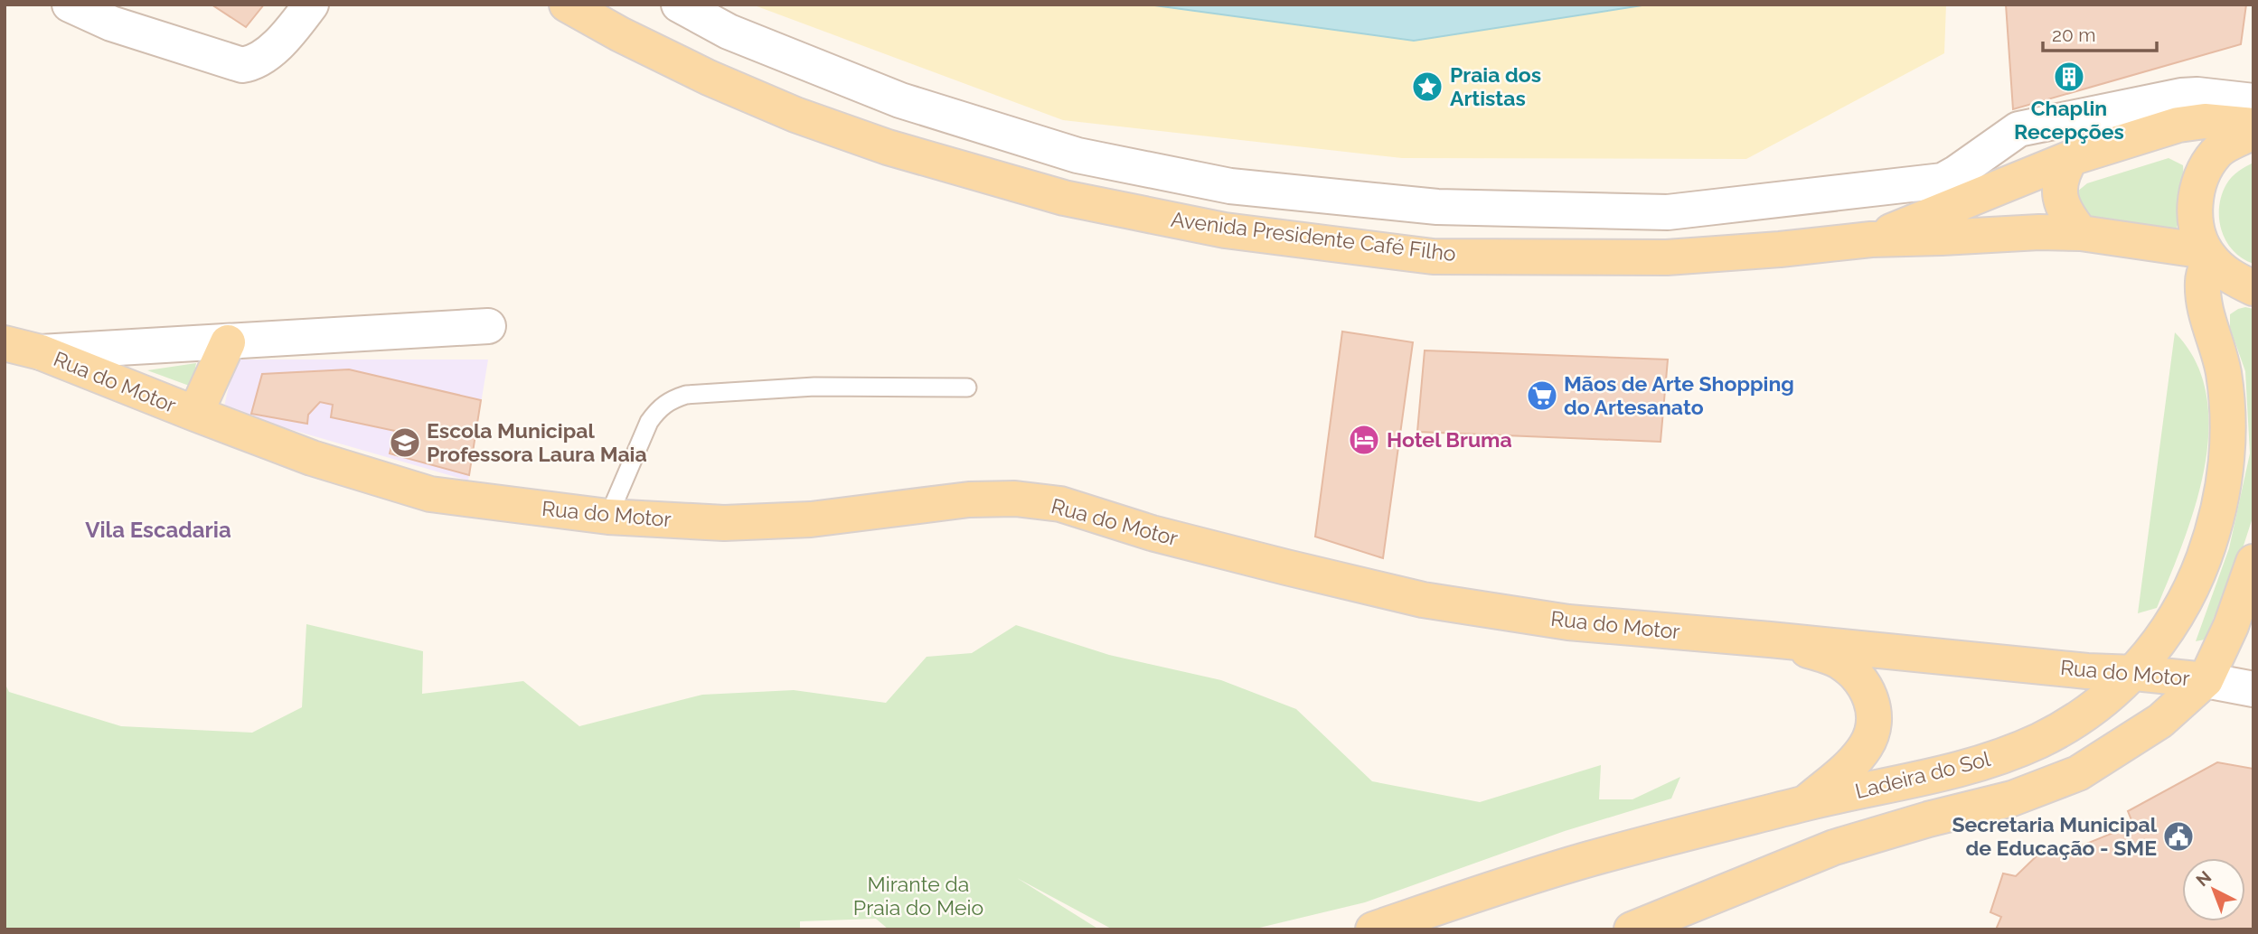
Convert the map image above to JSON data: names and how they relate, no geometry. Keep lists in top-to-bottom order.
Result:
{
  "streets": {
    "main road": ["Avenida Presidente Café Filho", "Rua do Motor", "Ladeira do Sol"]
  },
  "crossings": [
    ["Avenida Presidente Café Filho", "Ladeira do Sol"],
    ["Rua do Motor", "Ladeira do Sol"]
  ],
  "districts": ["Vila Escadaria"],
  "parks": ["Mirante da Praia do Meio"],
  "places": {
    "building": ["Chaplin Recepções"],
    "place": ["Praia dos Artistas"],
    "supermarket": ["Mãos de Arte Shopping do Artesanato"],
    "hotel": ["Hotel Bruma"],
    "school or university": ["Escola Municipal Professora Laura Maia"],
    "public building": ["Secretaria Municipal de Educação - SME"]
  },
  "scale_bar": "20 m",
  "north": "top left"
}
